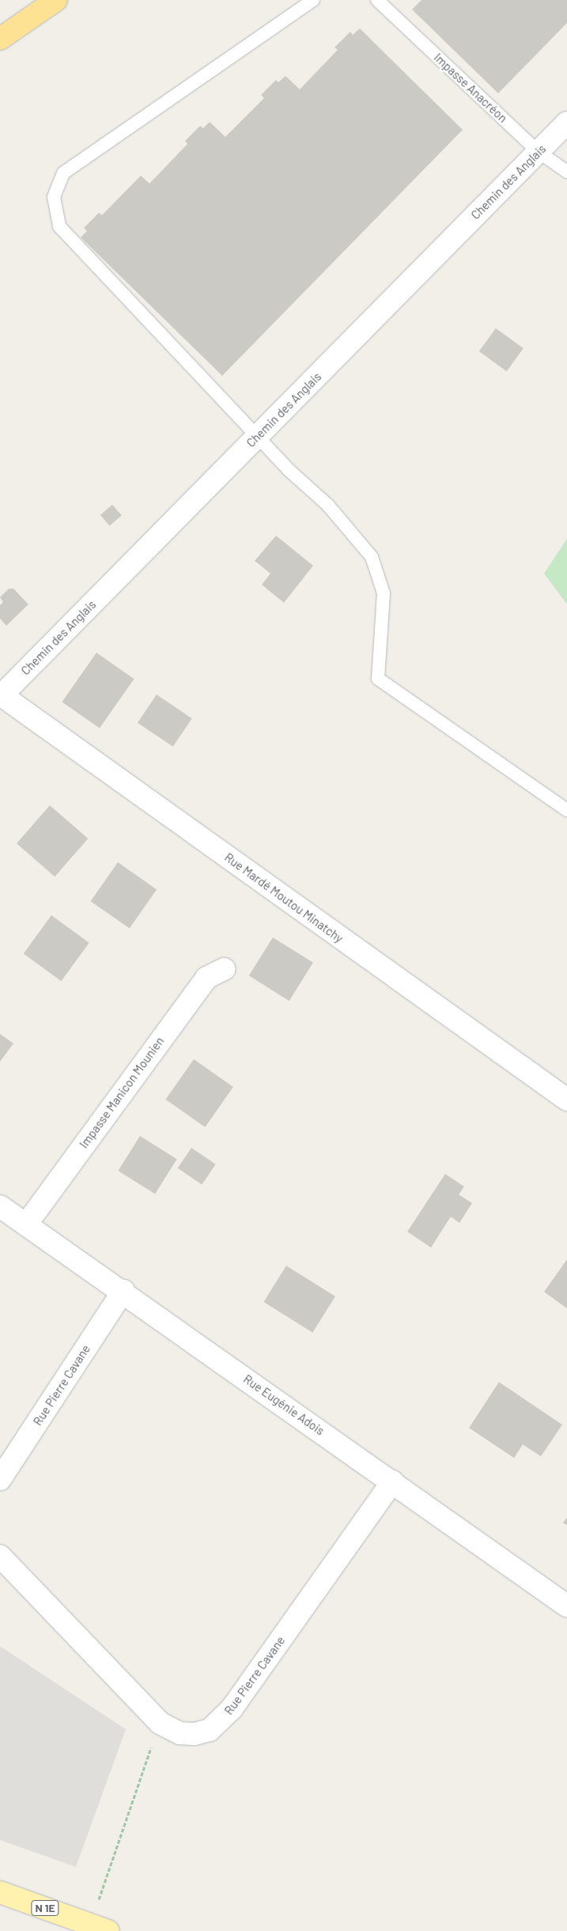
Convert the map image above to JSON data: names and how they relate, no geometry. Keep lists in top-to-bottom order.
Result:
{
  "streets": {
    "main road": ["N 1E"],
    "street": [
      "Chemin des Anglais",
      "Rue Mardé Moutou Minatchy",
      "Impasse Manicon Mounien",
      "Rue Pierre Cavane",
      "Rue Eugénie Adois"
    ],
    "lane": ["Impasse Anacréon"]
  },
  "crossings": [
    ["Impasse Anacréon", "Chemin des Anglais"],
    ["Chemin des Anglais", "Rue Mardé Moutou Minatchy"],
    ["Impasse Manicon Mounien", "Rue Eugénie Adois"],
    ["Rue Pierre Cavane", "Rue Eugénie Adois"]
  ]
}
